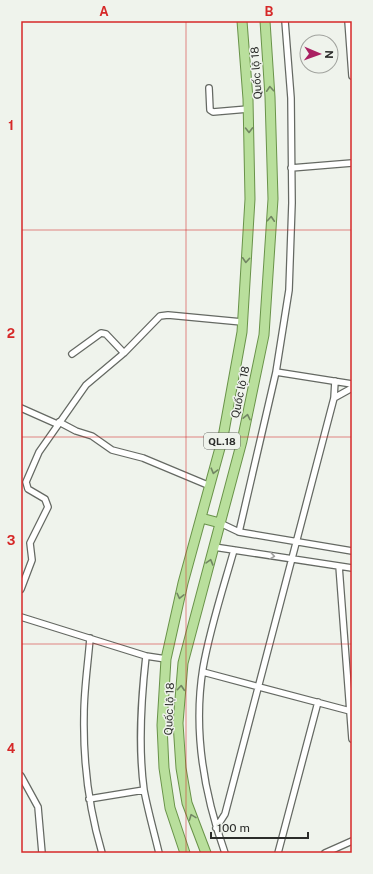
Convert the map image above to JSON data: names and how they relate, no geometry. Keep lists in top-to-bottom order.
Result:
{
  "streets": {
    "main road": ["Quốc lộ 18", "QL.18"]
  },
  "scale_bar": "100 m",
  "north": "right",
  "grid": {
    "columns": ["A", "B"],
    "rows": [
      "1",
      "2",
      "3",
      "4"
    ]
  }
}
